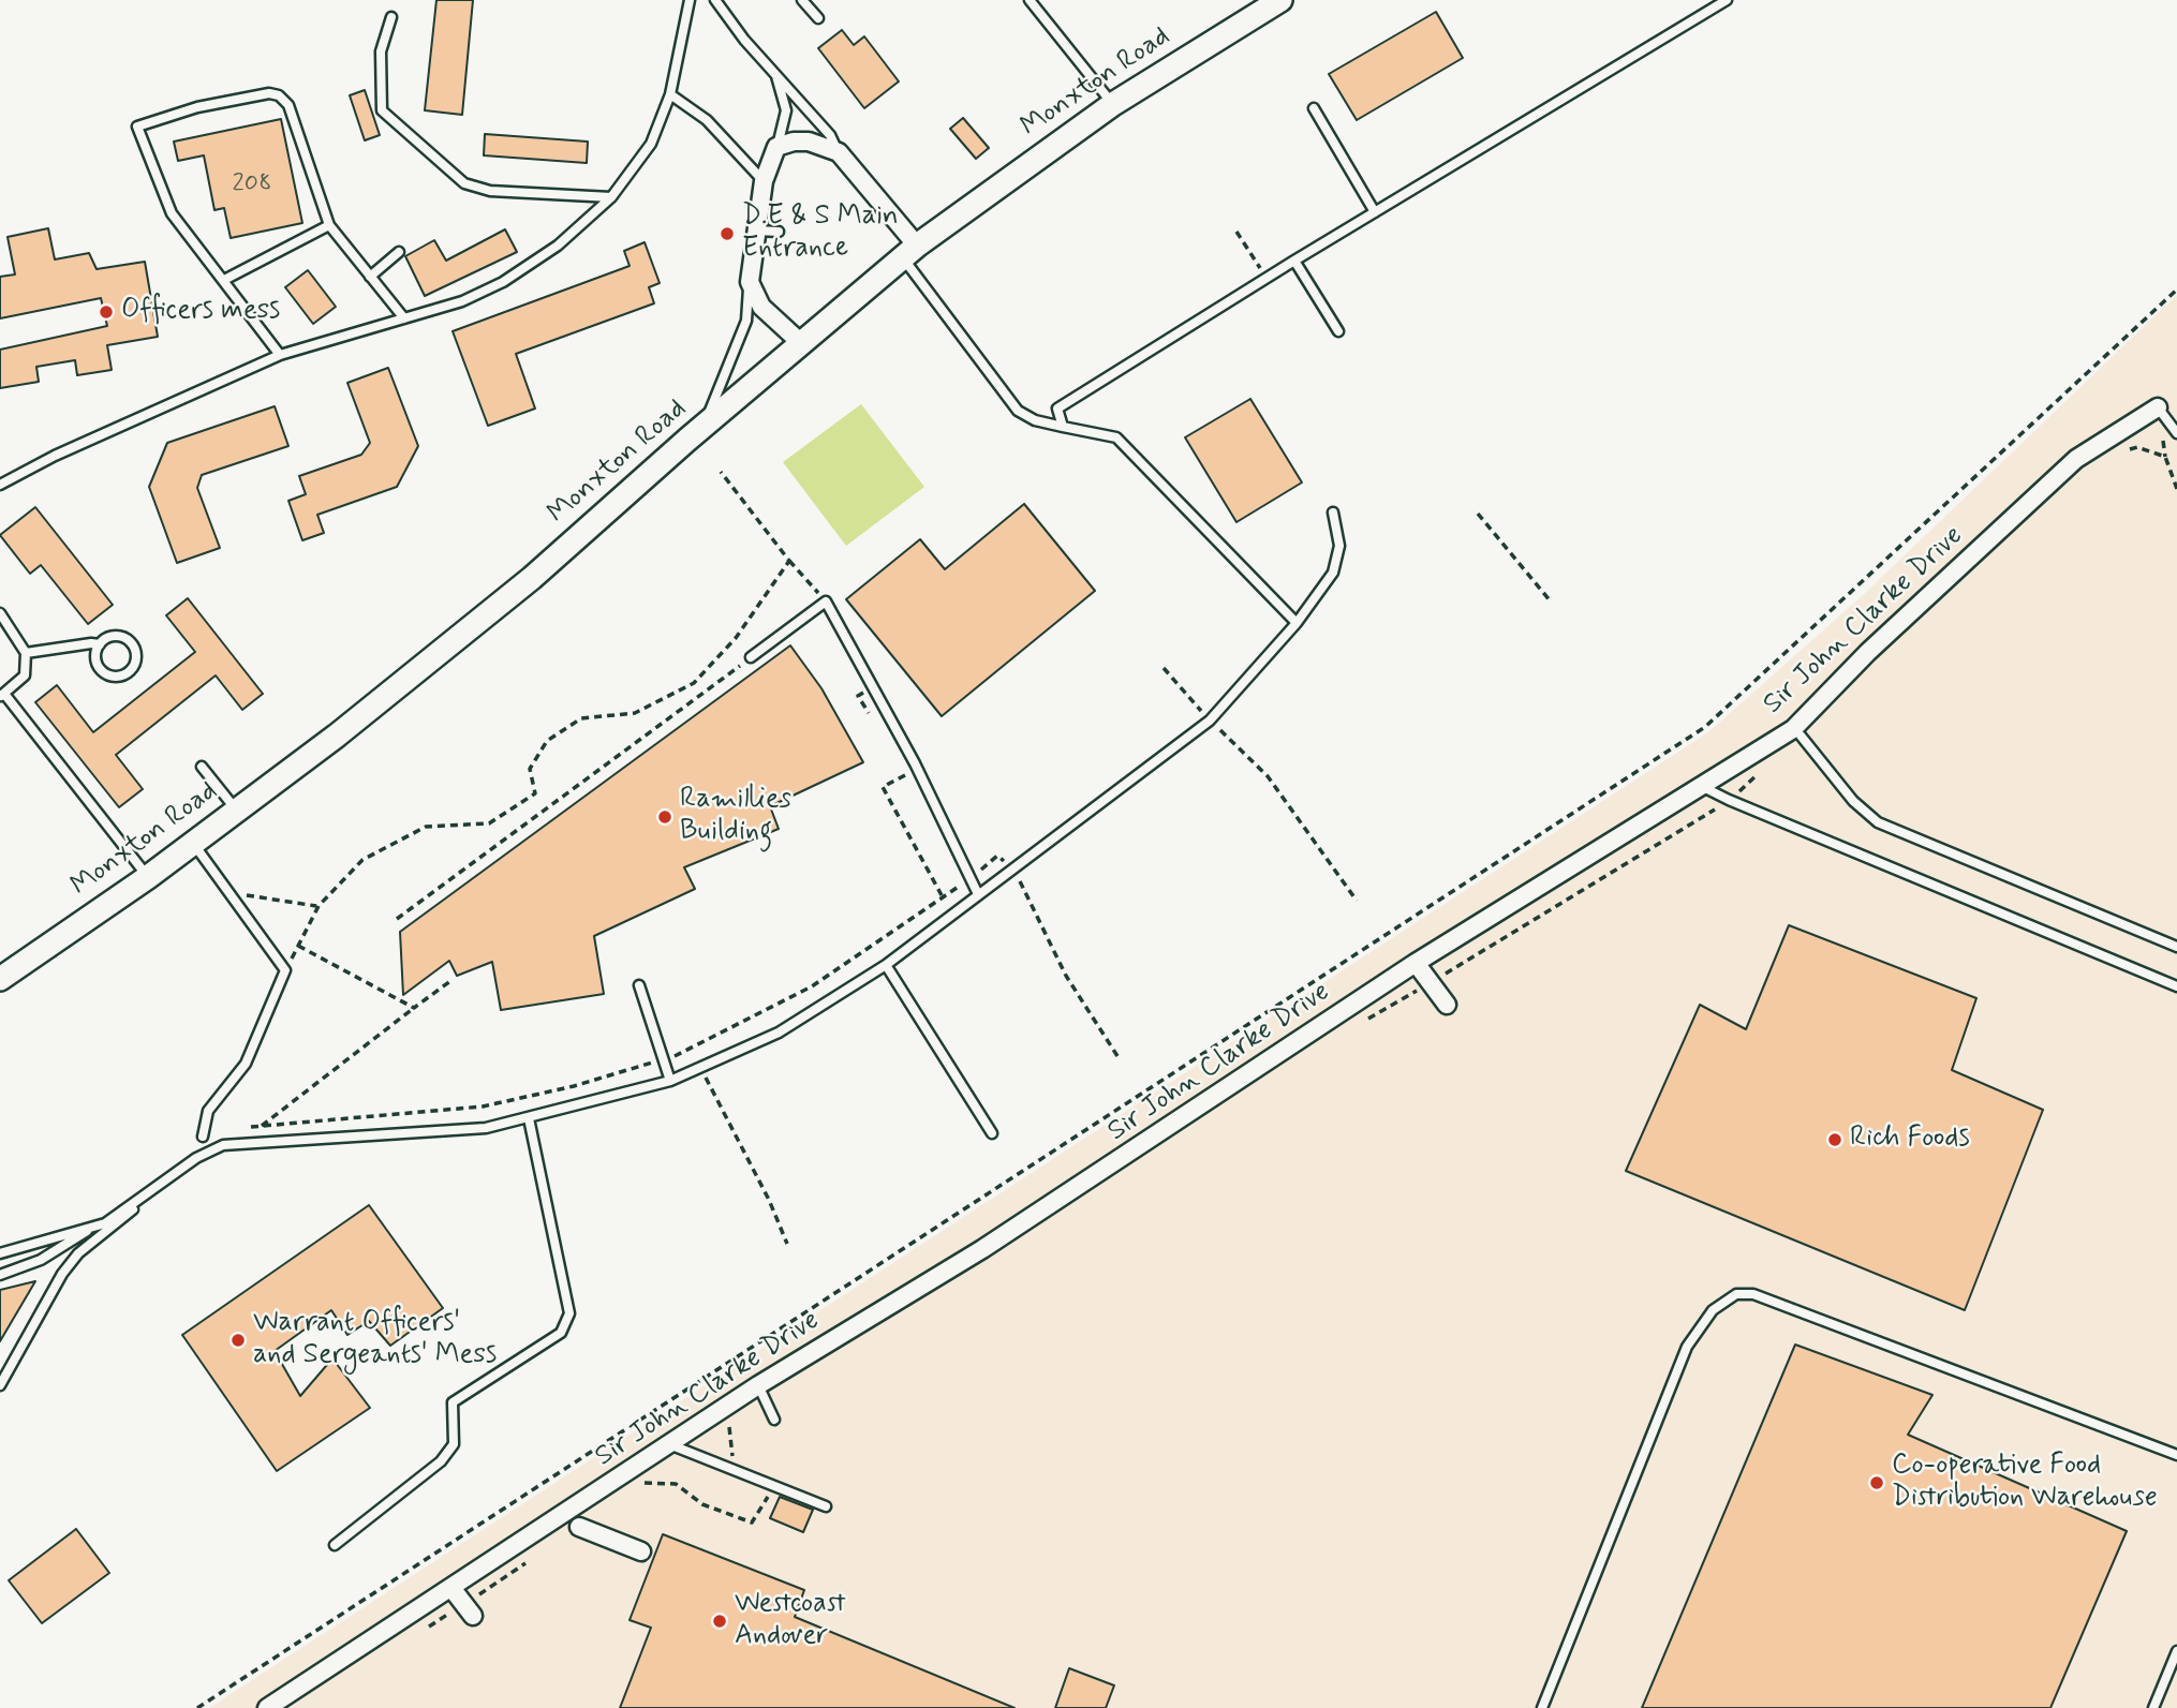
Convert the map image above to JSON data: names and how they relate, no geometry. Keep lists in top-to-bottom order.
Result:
{
  "streets": {
    "street": ["Monxton Road", "Sir John Clarke Drive"]
  },
  "places": [
    "D.E & S Main Entrance",
    "Officers mess",
    "Ramillies Building",
    "Rich Foods",
    "Warrant Officers' and Sergeants' Mess",
    "Co-operative Food Distribution Warehouse",
    "Westcoast Andover"
  ],
  "house_numbers": ["208"]
}
